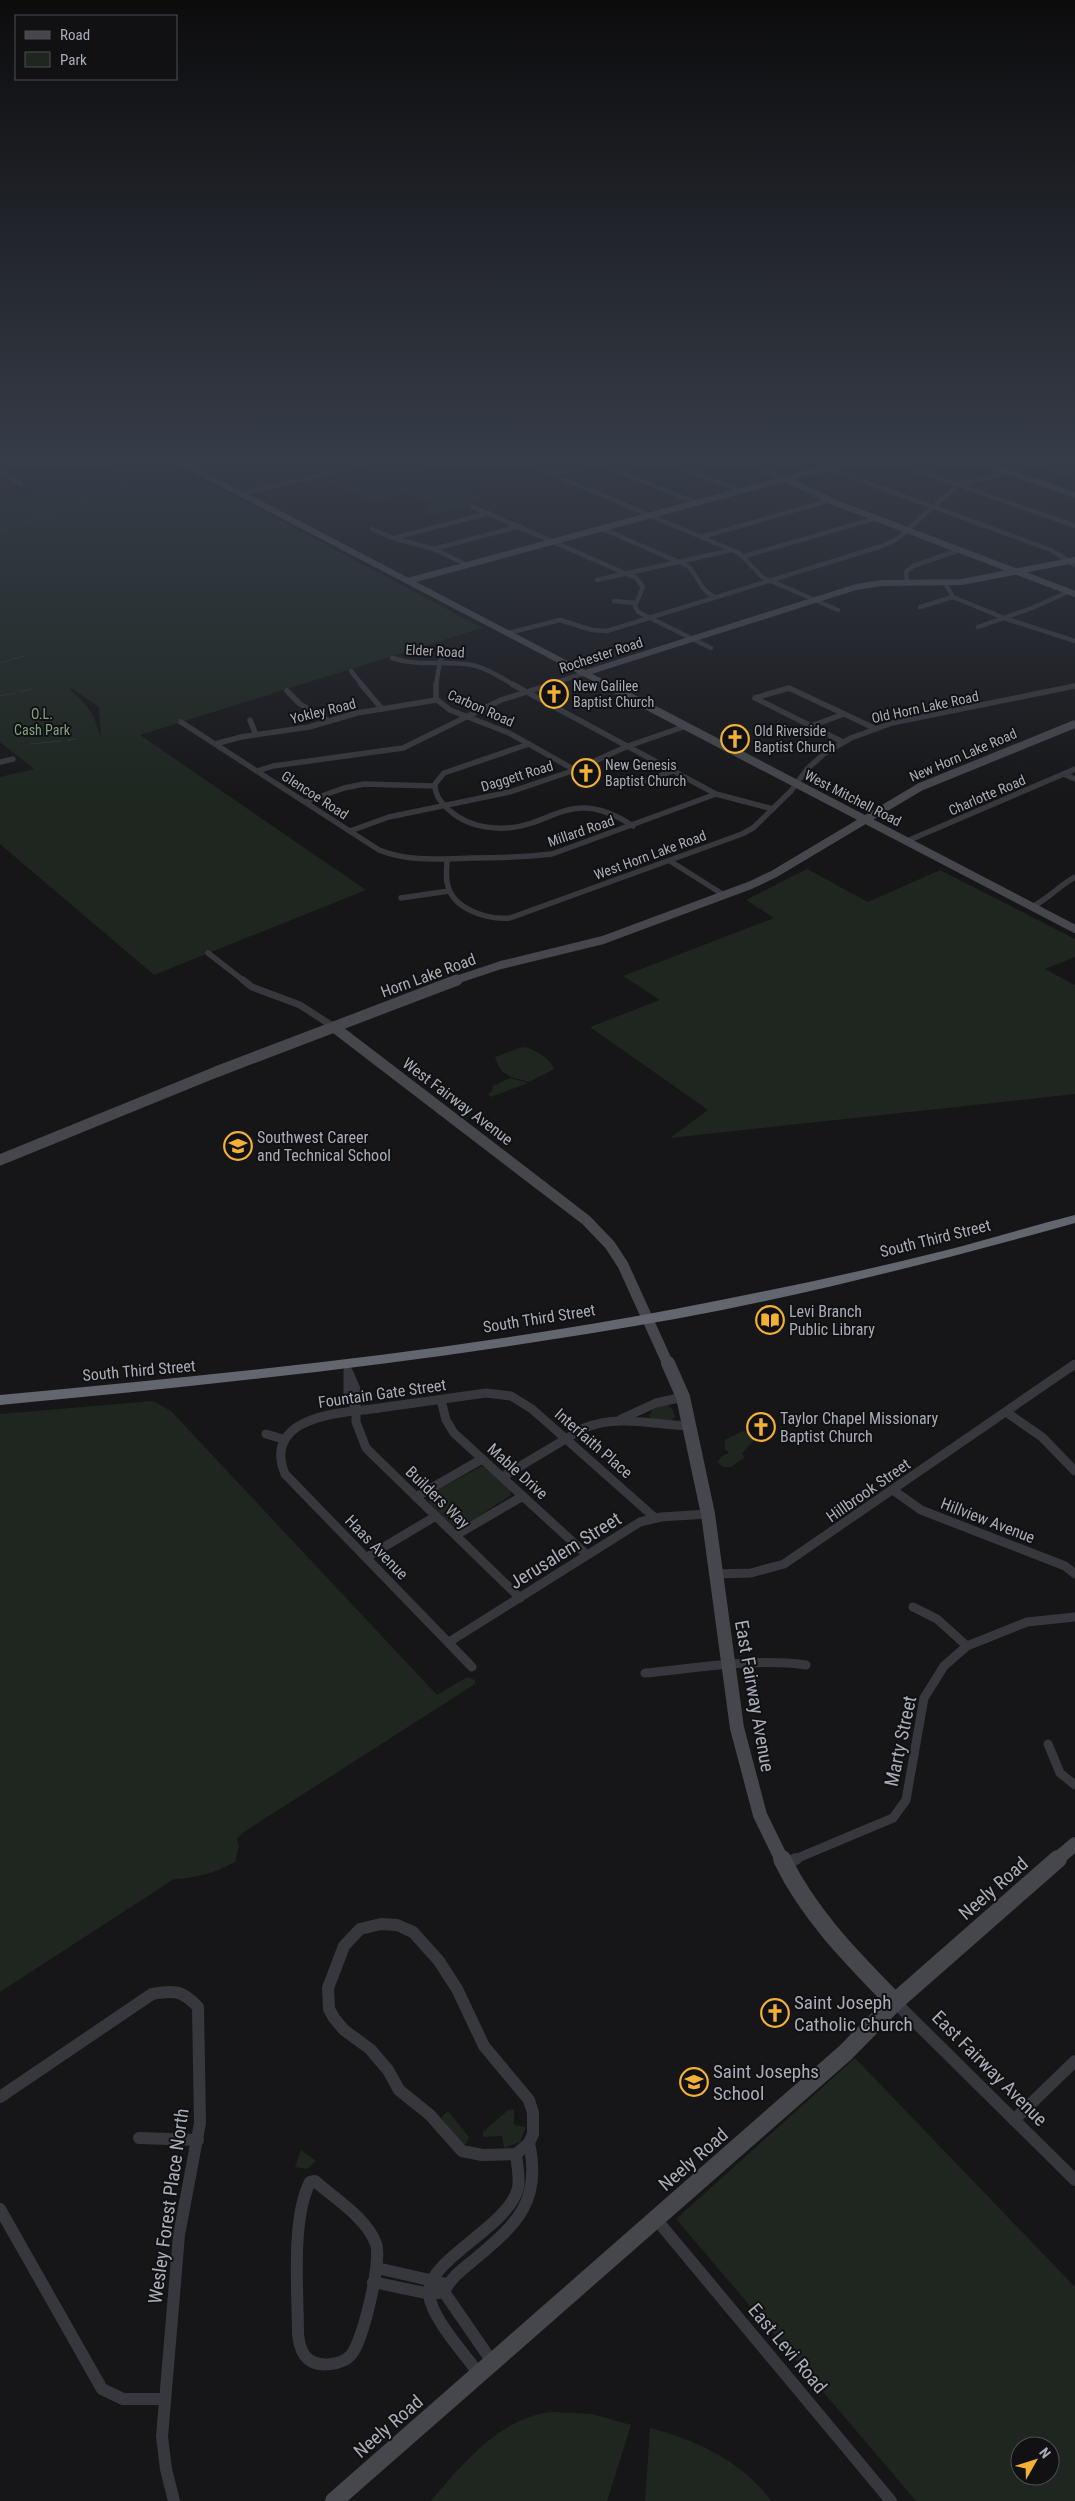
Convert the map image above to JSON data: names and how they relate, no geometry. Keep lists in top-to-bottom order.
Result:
{
  "streets": {
    "highway": ["South Third Street"],
    "street": [
      "Elder Road",
      "Rochester Road",
      "Old Horn Lake Road",
      "Carbon Road",
      "Yokley Road",
      "New Horn Lake Road",
      "Daggett Road",
      "Glencoe Road",
      "Charlotte Road",
      "West Mitchell Road",
      "Millard Road",
      "West Horn Lake Road",
      "Horn Lake Road",
      "West Fairway Avenue",
      "Fountain Gate Street",
      "Interfaith Place",
      "Mable Drive",
      "Hillbrook Street",
      "Builders Way",
      "Hillview Avenue",
      "Haas Avenue",
      "Jerusalem Street",
      "East Fairway Avenue",
      "Marty Street",
      "Neely Road",
      "Wesley Forest Place North",
      "East Levi Road"
    ]
  },
  "crossings": [
    ["Elder Road", "Rochester Road"],
    ["Elder Road", "Carbon Road"],
    ["Elder Road", "Daggett Road"],
    ["Elder Road", "Millard Road"],
    ["Elder Road", "West Horn Lake Road"],
    ["Rochester Road", "Carbon Road"],
    ["Rochester Road", "Glencoe Road"],
    ["Rochester Road", "West Mitchell Road"],
    ["Old Horn Lake Road", "West Mitchell Road"],
    ["Old Horn Lake Road", "West Horn Lake Road"],
    ["Carbon Road", "Yokley Road"],
    ["Carbon Road", "Daggett Road"],
    ["Yokley Road", "Glencoe Road"],
    ["New Horn Lake Road", "West Mitchell Road"],
    ["New Horn Lake Road", "Horn Lake Road"],
    ["Daggett Road", "Glencoe Road"],
    ["Daggett Road", "West Mitchell Road"],
    ["Glencoe Road", "Millard Road"],
    ["Charlotte Road", "West Mitchell Road"],
    ["West Mitchell Road", "West Horn Lake Road"],
    ["West Mitchell Road", "Horn Lake Road"],
    ["Horn Lake Road", "West Fairway Avenue"],
    ["West Fairway Avenue", "South Third Street"],
    ["West Fairway Avenue", "East Fairway Avenue"],
    ["South Third Street", "Builders Way"],
    ["South Third Street", "East Fairway Avenue"],
    ["Fountain Gate Street", "Interfaith Place"],
    ["Fountain Gate Street", "Mable Drive"],
    ["Fountain Gate Street", "Builders Way"],
    ["Fountain Gate Street", "Haas Avenue"],
    ["Interfaith Place", "Jerusalem Street"],
    ["Mable Drive", "Jerusalem Street"],
    ["Hillbrook Street", "Hillview Avenue"],
    ["Hillbrook Street", "East Fairway Avenue"],
    ["Builders Way", "Jerusalem Street"],
    ["Haas Avenue", "Jerusalem Street"],
    ["Jerusalem Street", "East Fairway Avenue"],
    ["East Fairway Avenue", "Marty Street"],
    ["East Fairway Avenue", "Neely Road"],
    ["Neely Road", "East Levi Road"]
  ],
  "parks": ["O.L. Cash Park"],
  "places": {
    "church": [
      "New Galilee Baptist Church",
      "Old Riverside Baptist Church",
      "New Genesis Baptist Church",
      "Taylor Chapel Missionary Baptist Church",
      "Saint Joseph Catholic Church"
    ],
    "school or university": ["Southwest Career and Technical School", "Saint Josephs School"],
    "library": ["Levi Branch Public Library"]
  },
  "legend": ["Road", "Park"],
  "north": "top right"
}
